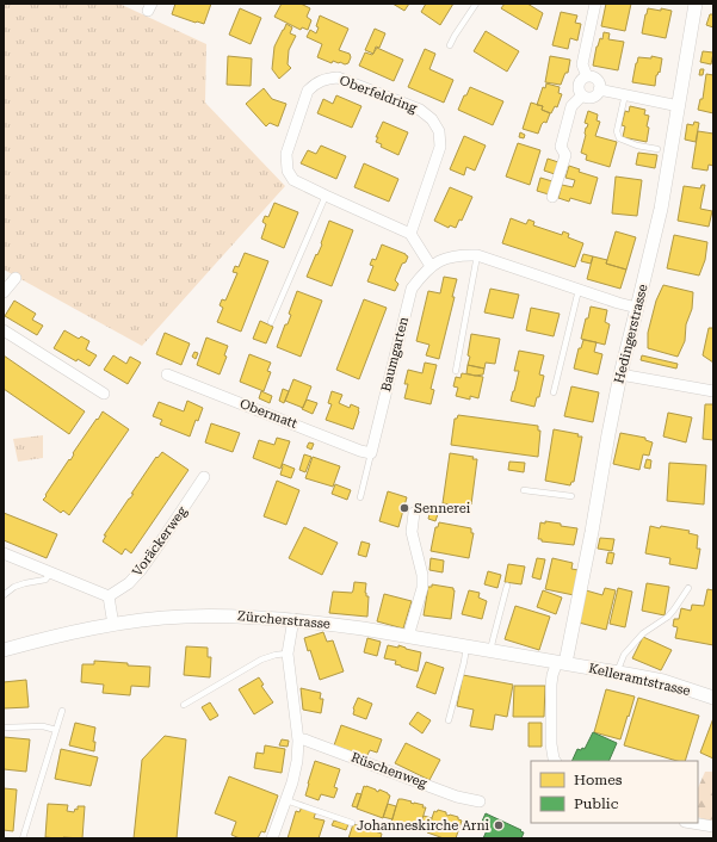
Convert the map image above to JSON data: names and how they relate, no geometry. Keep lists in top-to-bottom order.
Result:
{
  "streets": {
    "street": [
      "Oberfeldring",
      "Hedingerstrasse",
      "Baumgarten",
      "Obermatt",
      "Voräckerweg",
      "Zürcherstrasse",
      "Kelleramtstrasse",
      "Rüschenweg"
    ]
  },
  "crossings": [
    ["Hedingerstrasse", "Baumgarten"],
    ["Hedingerstrasse", "Zürcherstrasse"],
    ["Hedingerstrasse", "Kelleramtstrasse"],
    ["Baumgarten", "Obermatt"],
    ["Zürcherstrasse", "Kelleramtstrasse"]
  ],
  "places": ["Sennerei", "Johanneskirche Arni"],
  "legend": ["Homes", "Public"]
}
